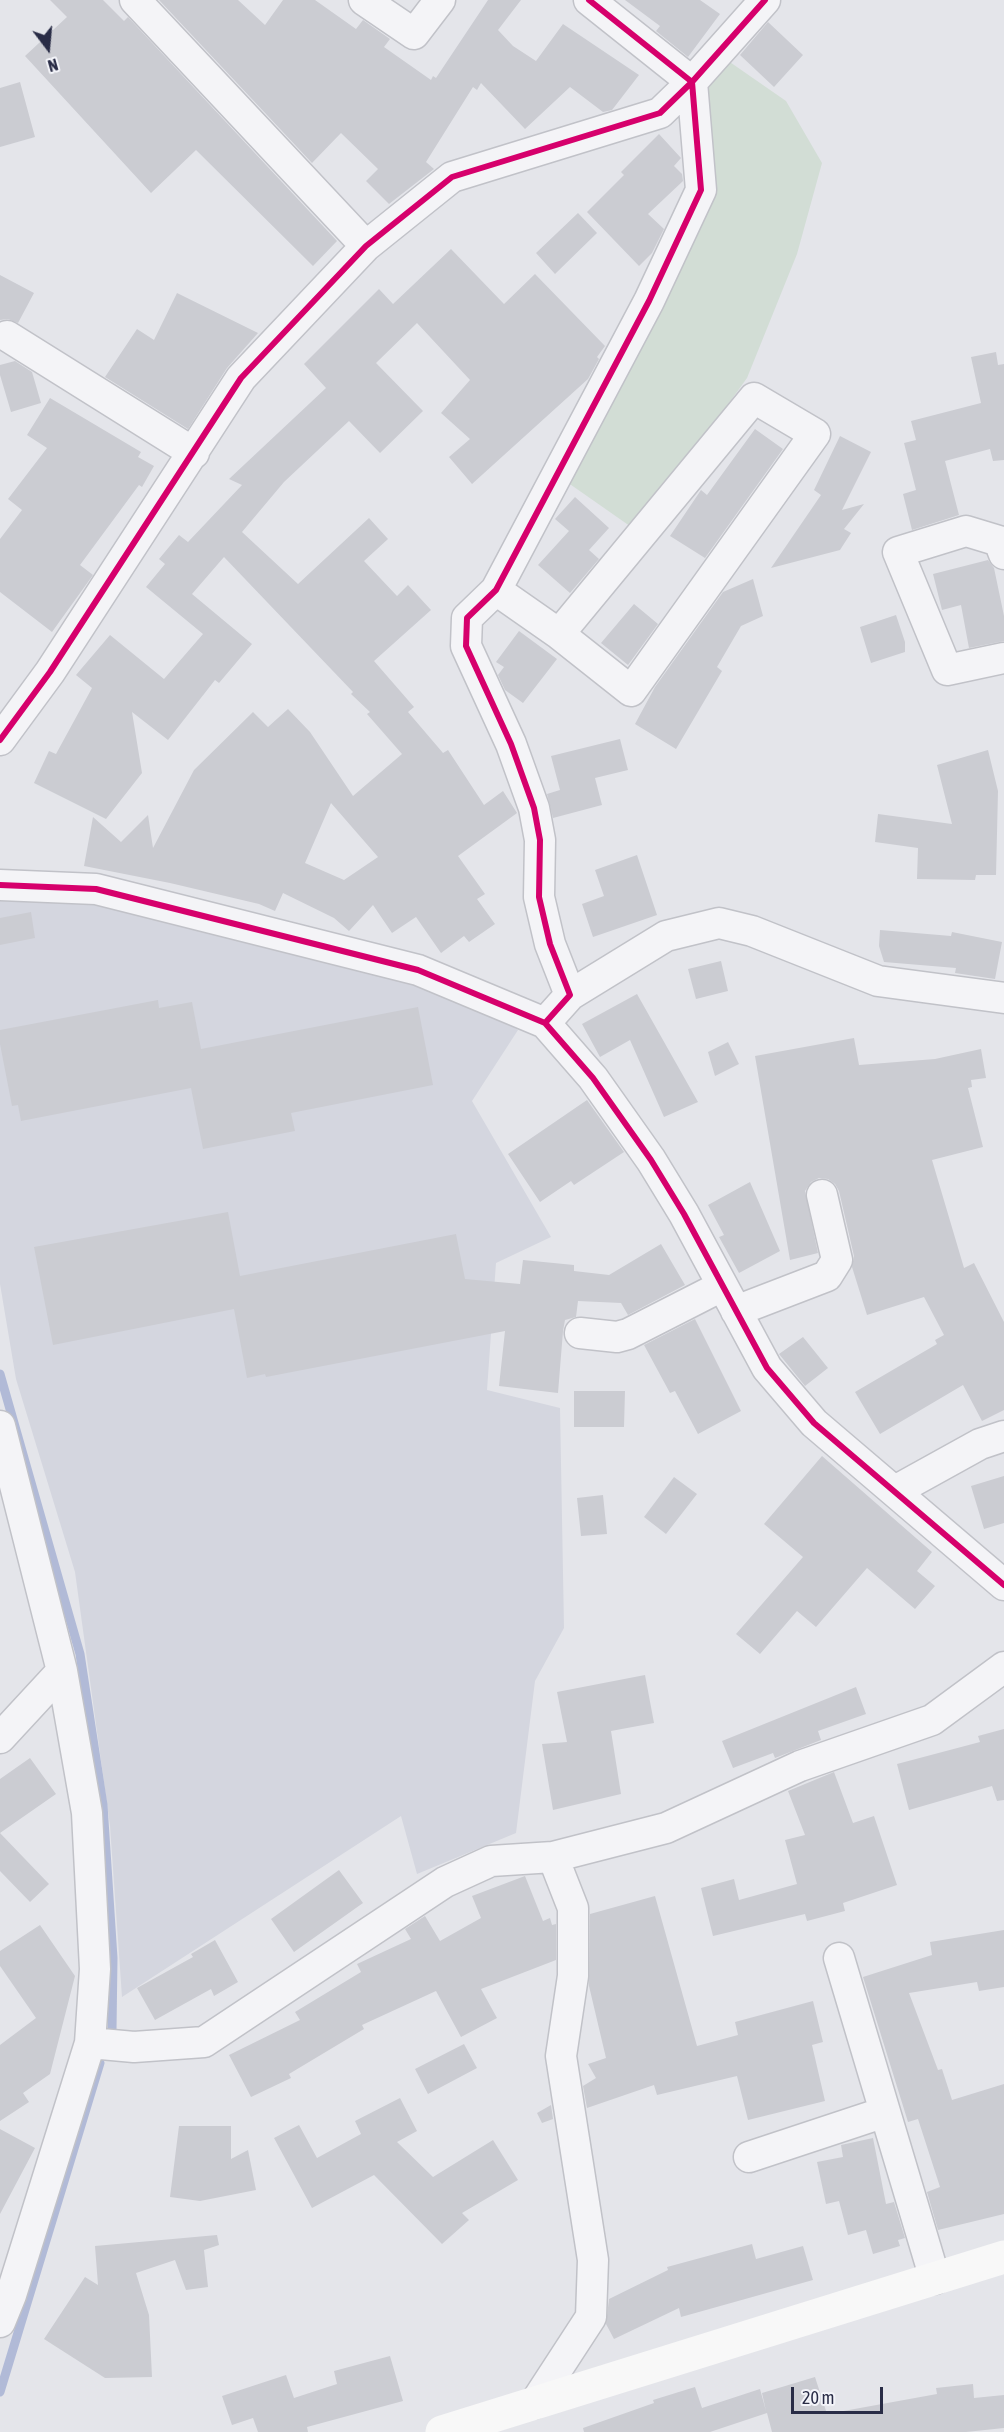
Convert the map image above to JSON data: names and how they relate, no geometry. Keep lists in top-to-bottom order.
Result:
{
  "scale_bar": "20 m",
  "north": "bottom"
}
